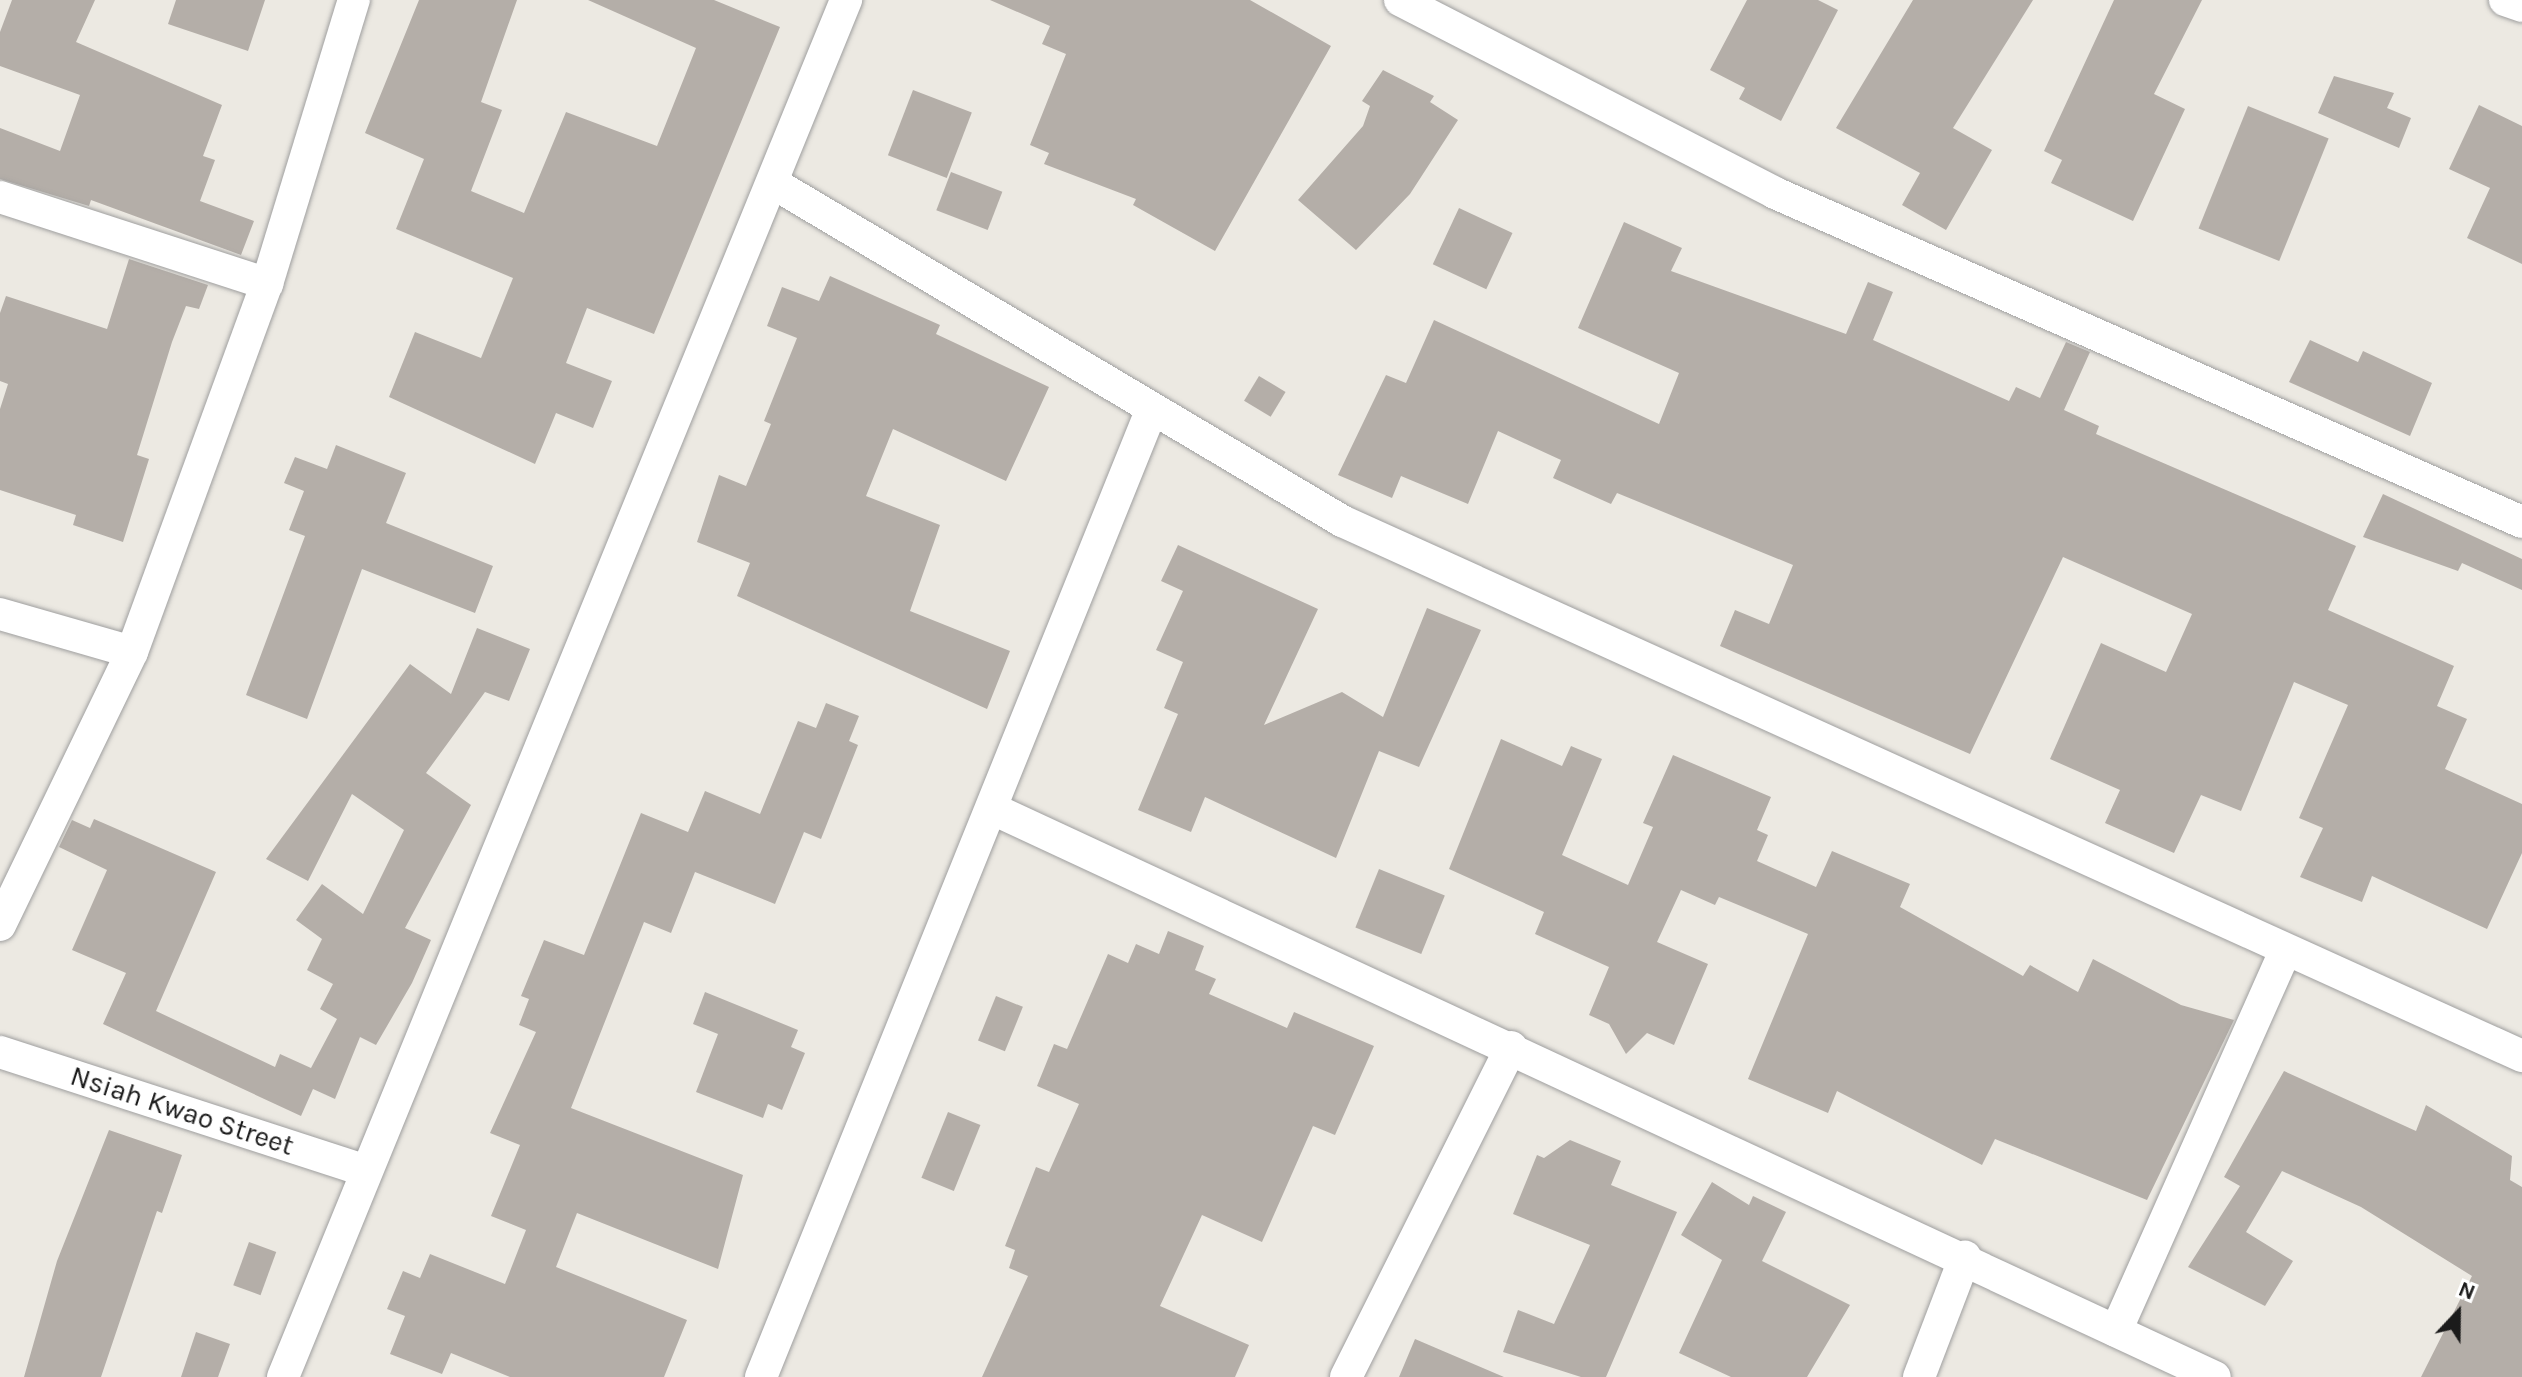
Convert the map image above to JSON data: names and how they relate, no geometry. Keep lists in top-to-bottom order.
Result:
{
  "streets": {
    "street": ["Nsiah Kwao Street"]
  },
  "north": "top"
}
